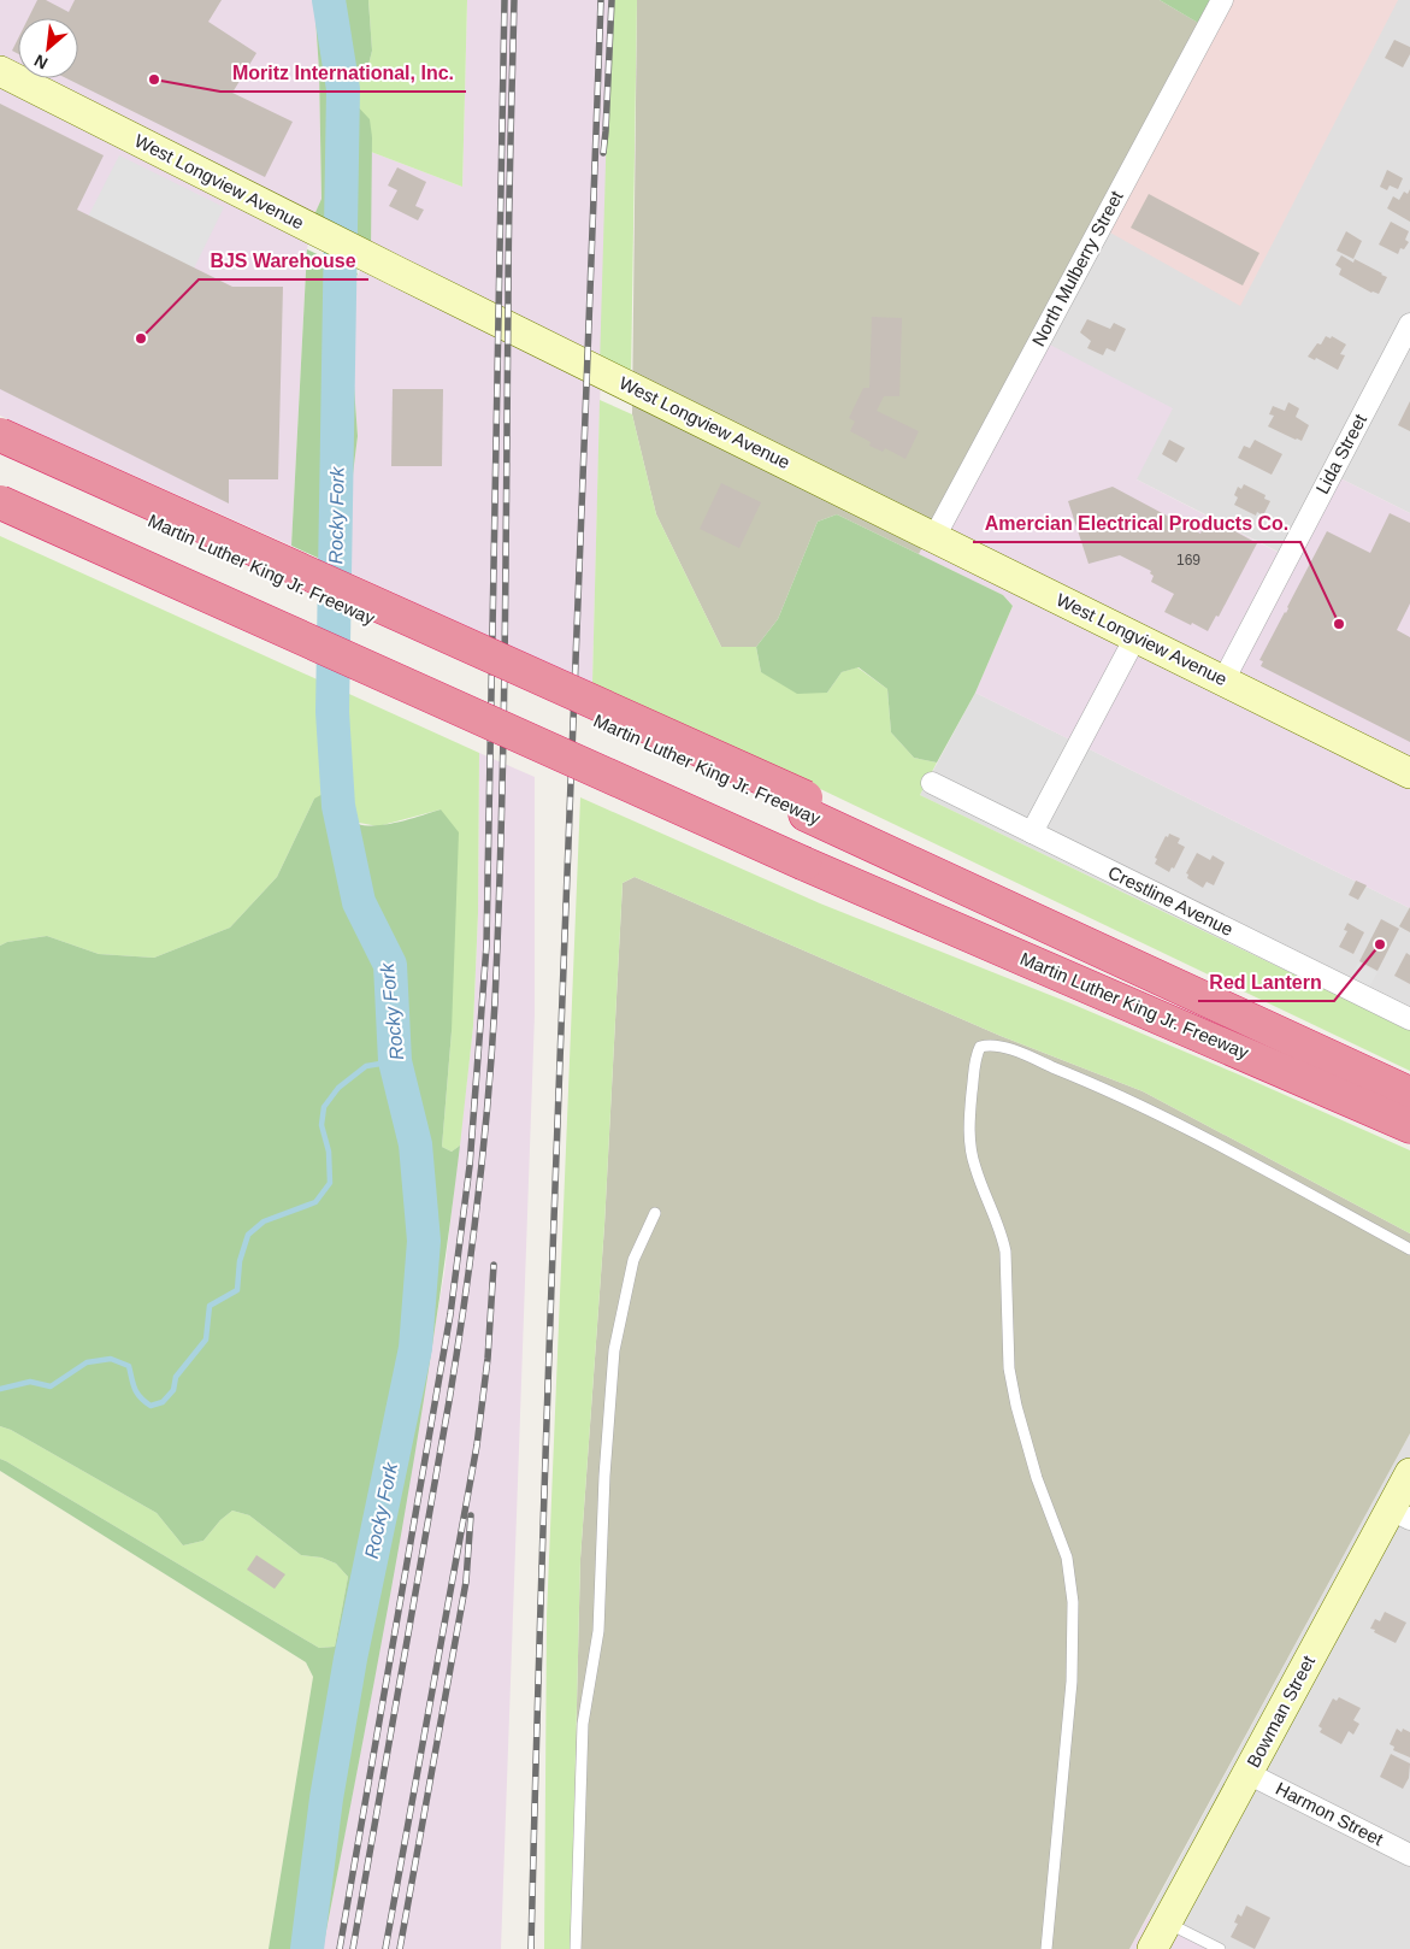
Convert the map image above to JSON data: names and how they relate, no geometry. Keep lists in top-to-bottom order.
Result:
{
  "streets": {
    "highway": ["Martin Luther King Jr. Freeway"],
    "street": [
      "West Longview Avenue",
      "North Mulberry Street",
      "Lida Street",
      "Crestline Avenue",
      "Bowman Street",
      "Harmon Street"
    ]
  },
  "crossings": [
    ["West Longview Avenue", "North Mulberry Street"],
    ["West Longview Avenue", "Lida Street"],
    ["Bowman Street", "Harmon Street"]
  ],
  "water": ["Rocky Fork"],
  "places": [
    "Moritz International, Inc.",
    "BJS Warehouse",
    "Amercian Electrical Products Co.",
    "Red Lantern"
  ],
  "house_numbers": ["169"],
  "north": "bottom left"
}
